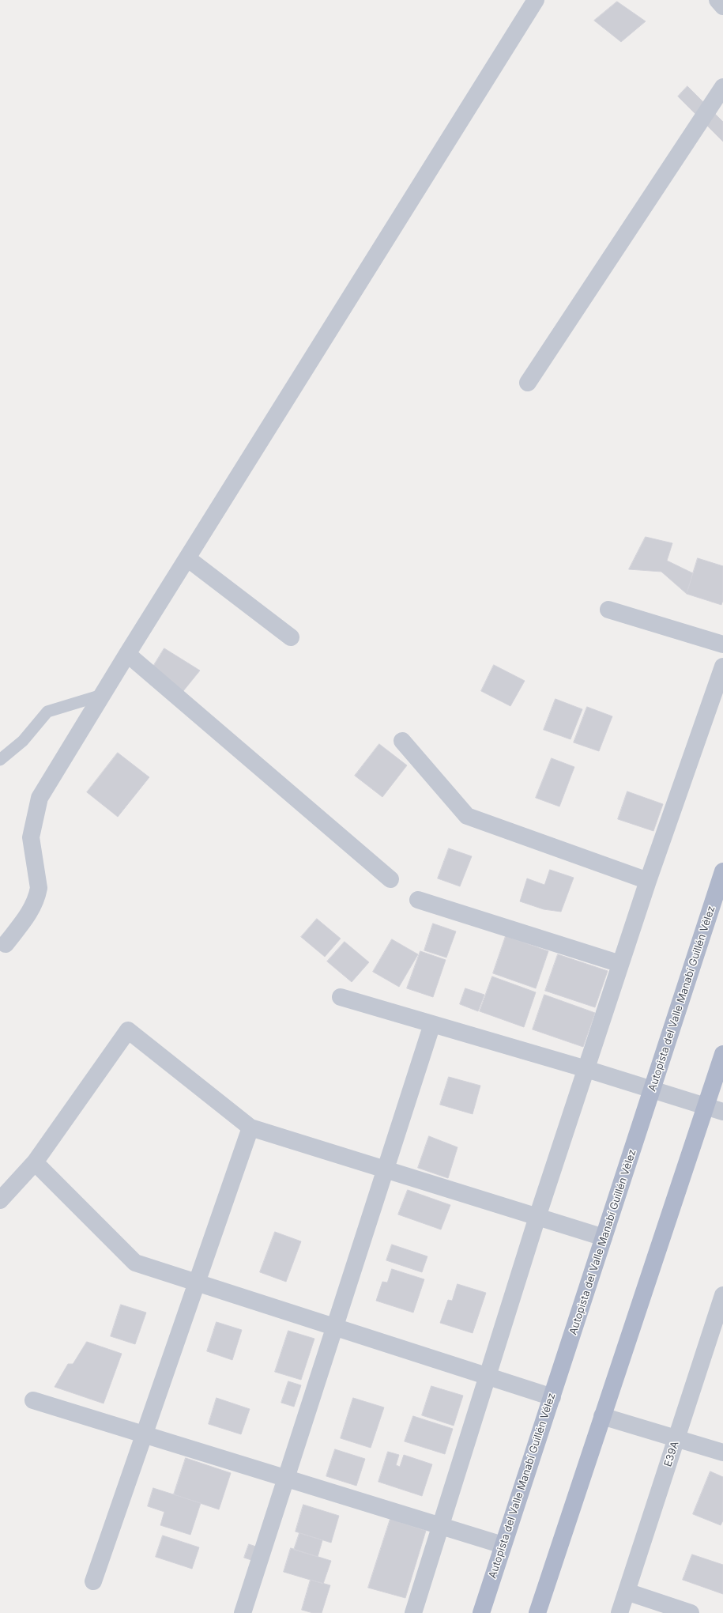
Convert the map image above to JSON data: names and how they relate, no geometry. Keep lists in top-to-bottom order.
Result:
{
  "streets": {
    "main road": ["Autopista del Valle Manabí Guillén Vélez"],
    "street": ["E39A"]
  }
}
